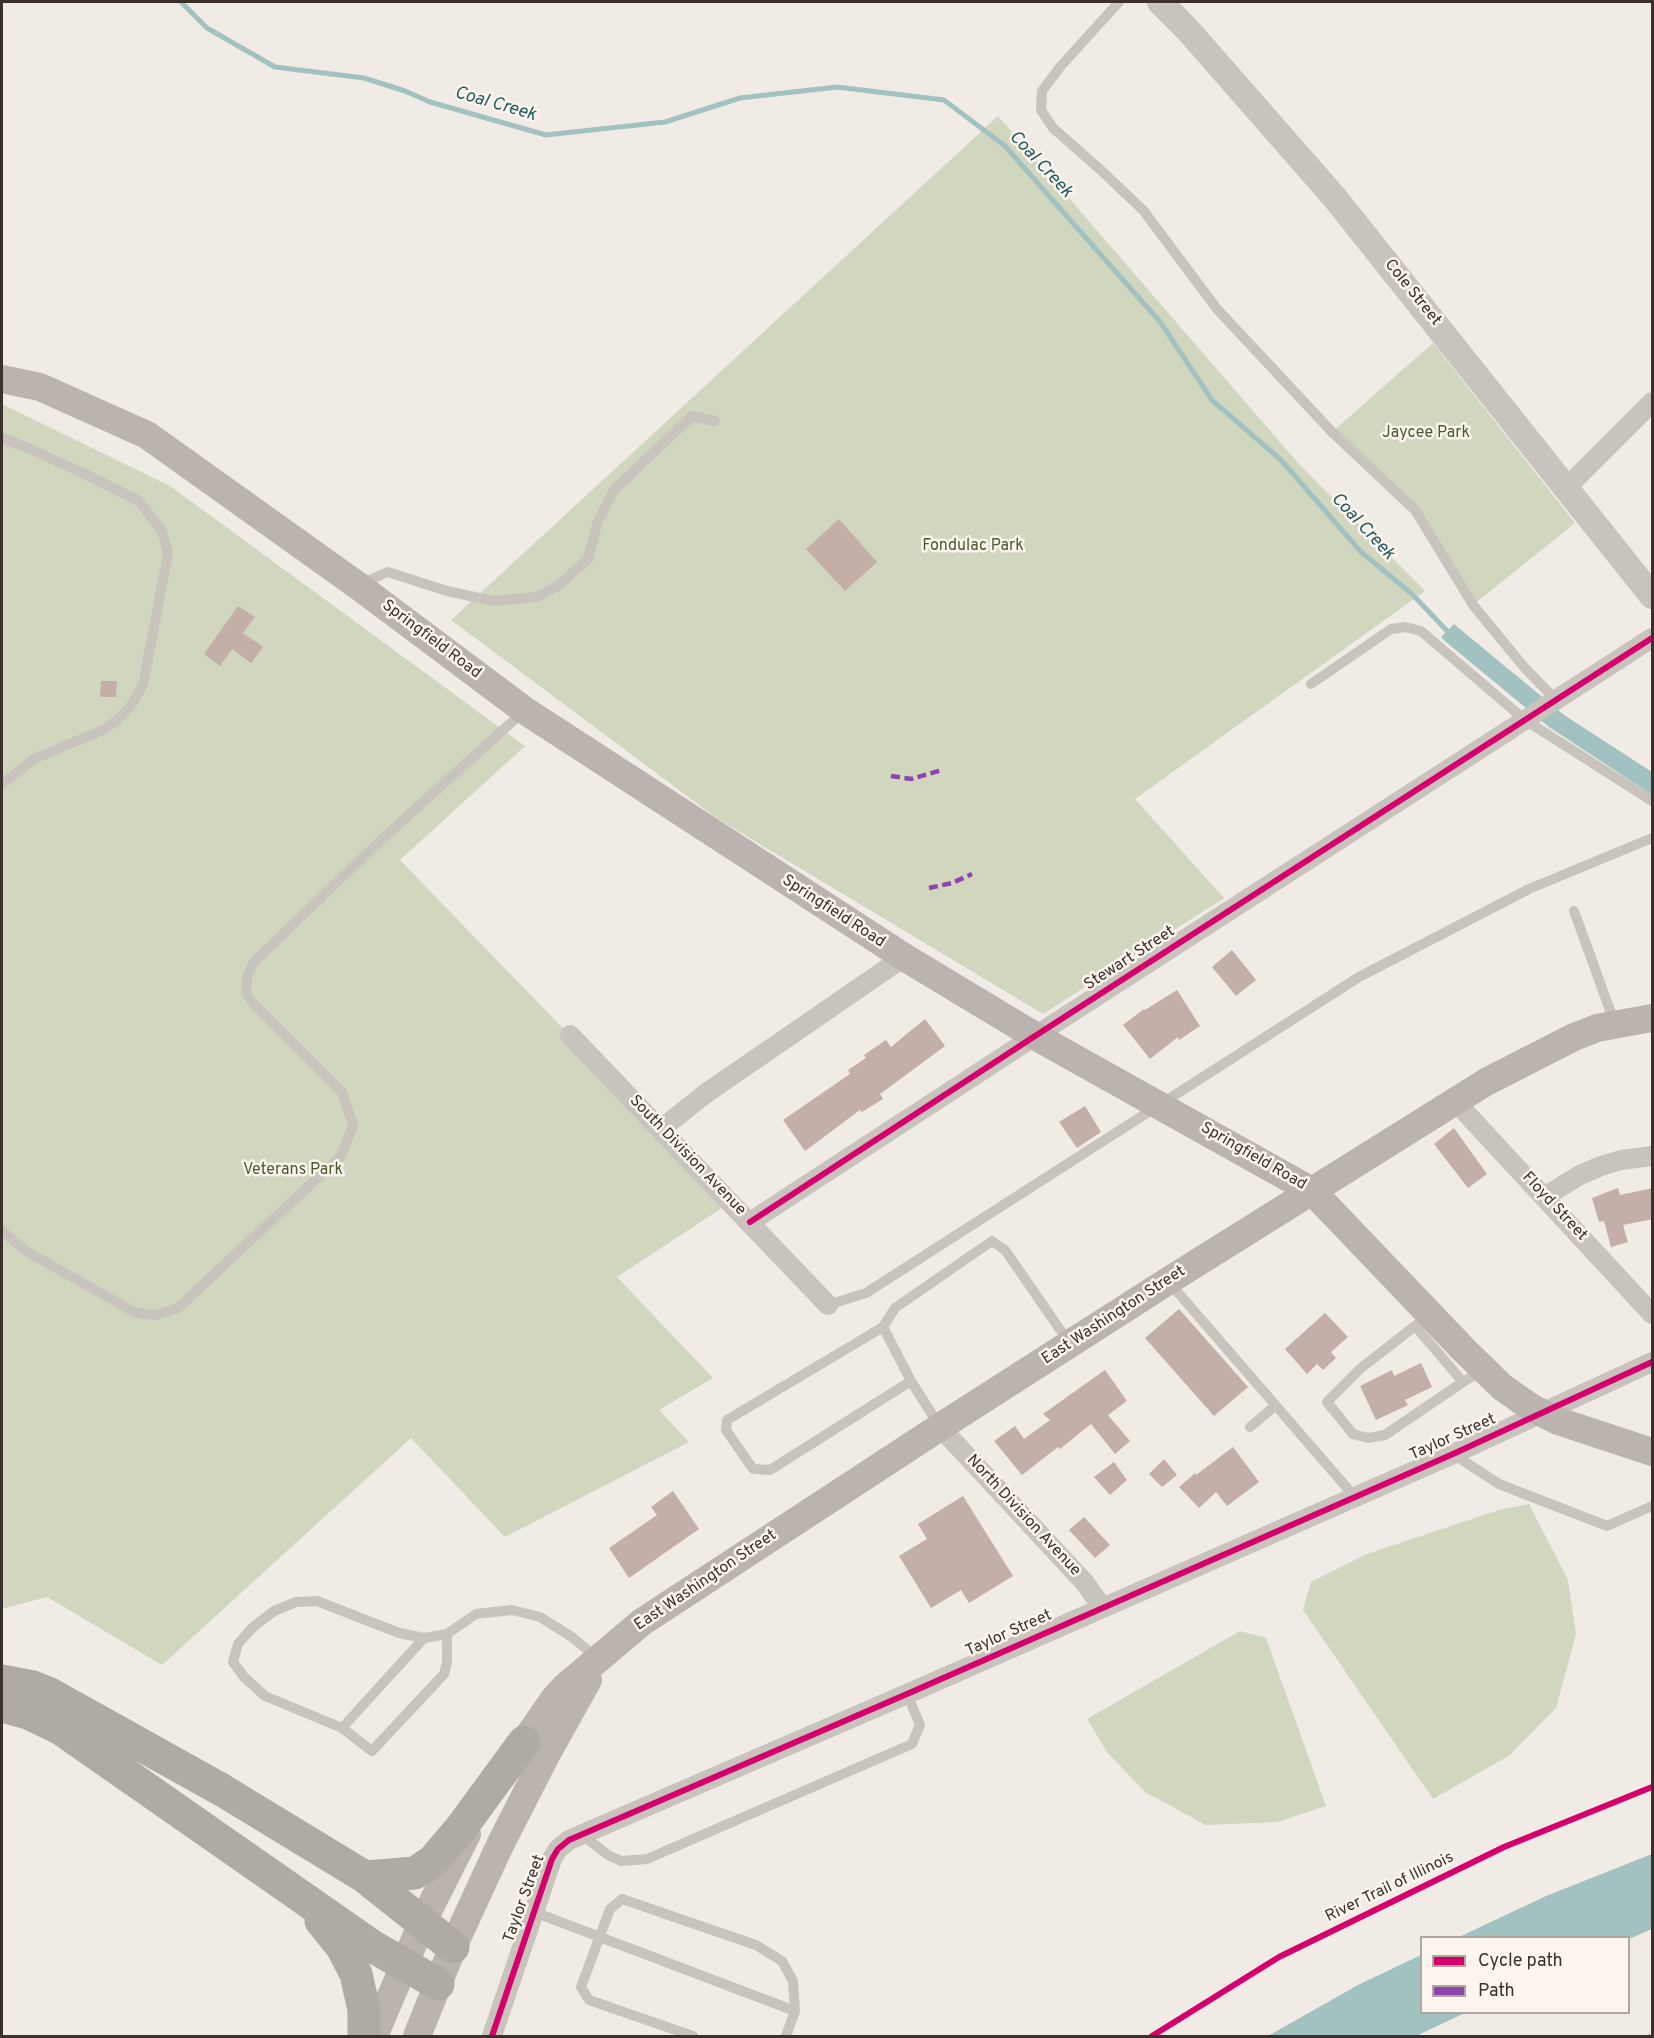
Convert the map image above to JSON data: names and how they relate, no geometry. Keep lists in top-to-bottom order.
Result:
{
  "streets": {
    "main road": ["Springfield Road", "East Washington Street"],
    "street": [
      "Cole Street",
      "Stewart Street",
      "South Division Avenue",
      "Floyd Street",
      "Taylor Street",
      "North Division Avenue"
    ],
    "cycle path": ["River Trail of Illinois"]
  },
  "crossings": [
    ["Springfield Road", "Stewart Street"],
    ["Springfield Road", "East Washington Street"],
    ["Springfield Road", "Taylor Street"],
    ["Stewart Street", "South Division Avenue"],
    ["Floyd Street", "East Washington Street"],
    ["East Washington Street", "North Division Avenue"],
    ["Taylor Street", "North Division Avenue"]
  ],
  "water": ["Coal Creek"],
  "parks": ["Jaycee Park", "Fondulac Park", "Veterans Park"],
  "legend": ["Cycle path", "Path"]
}
